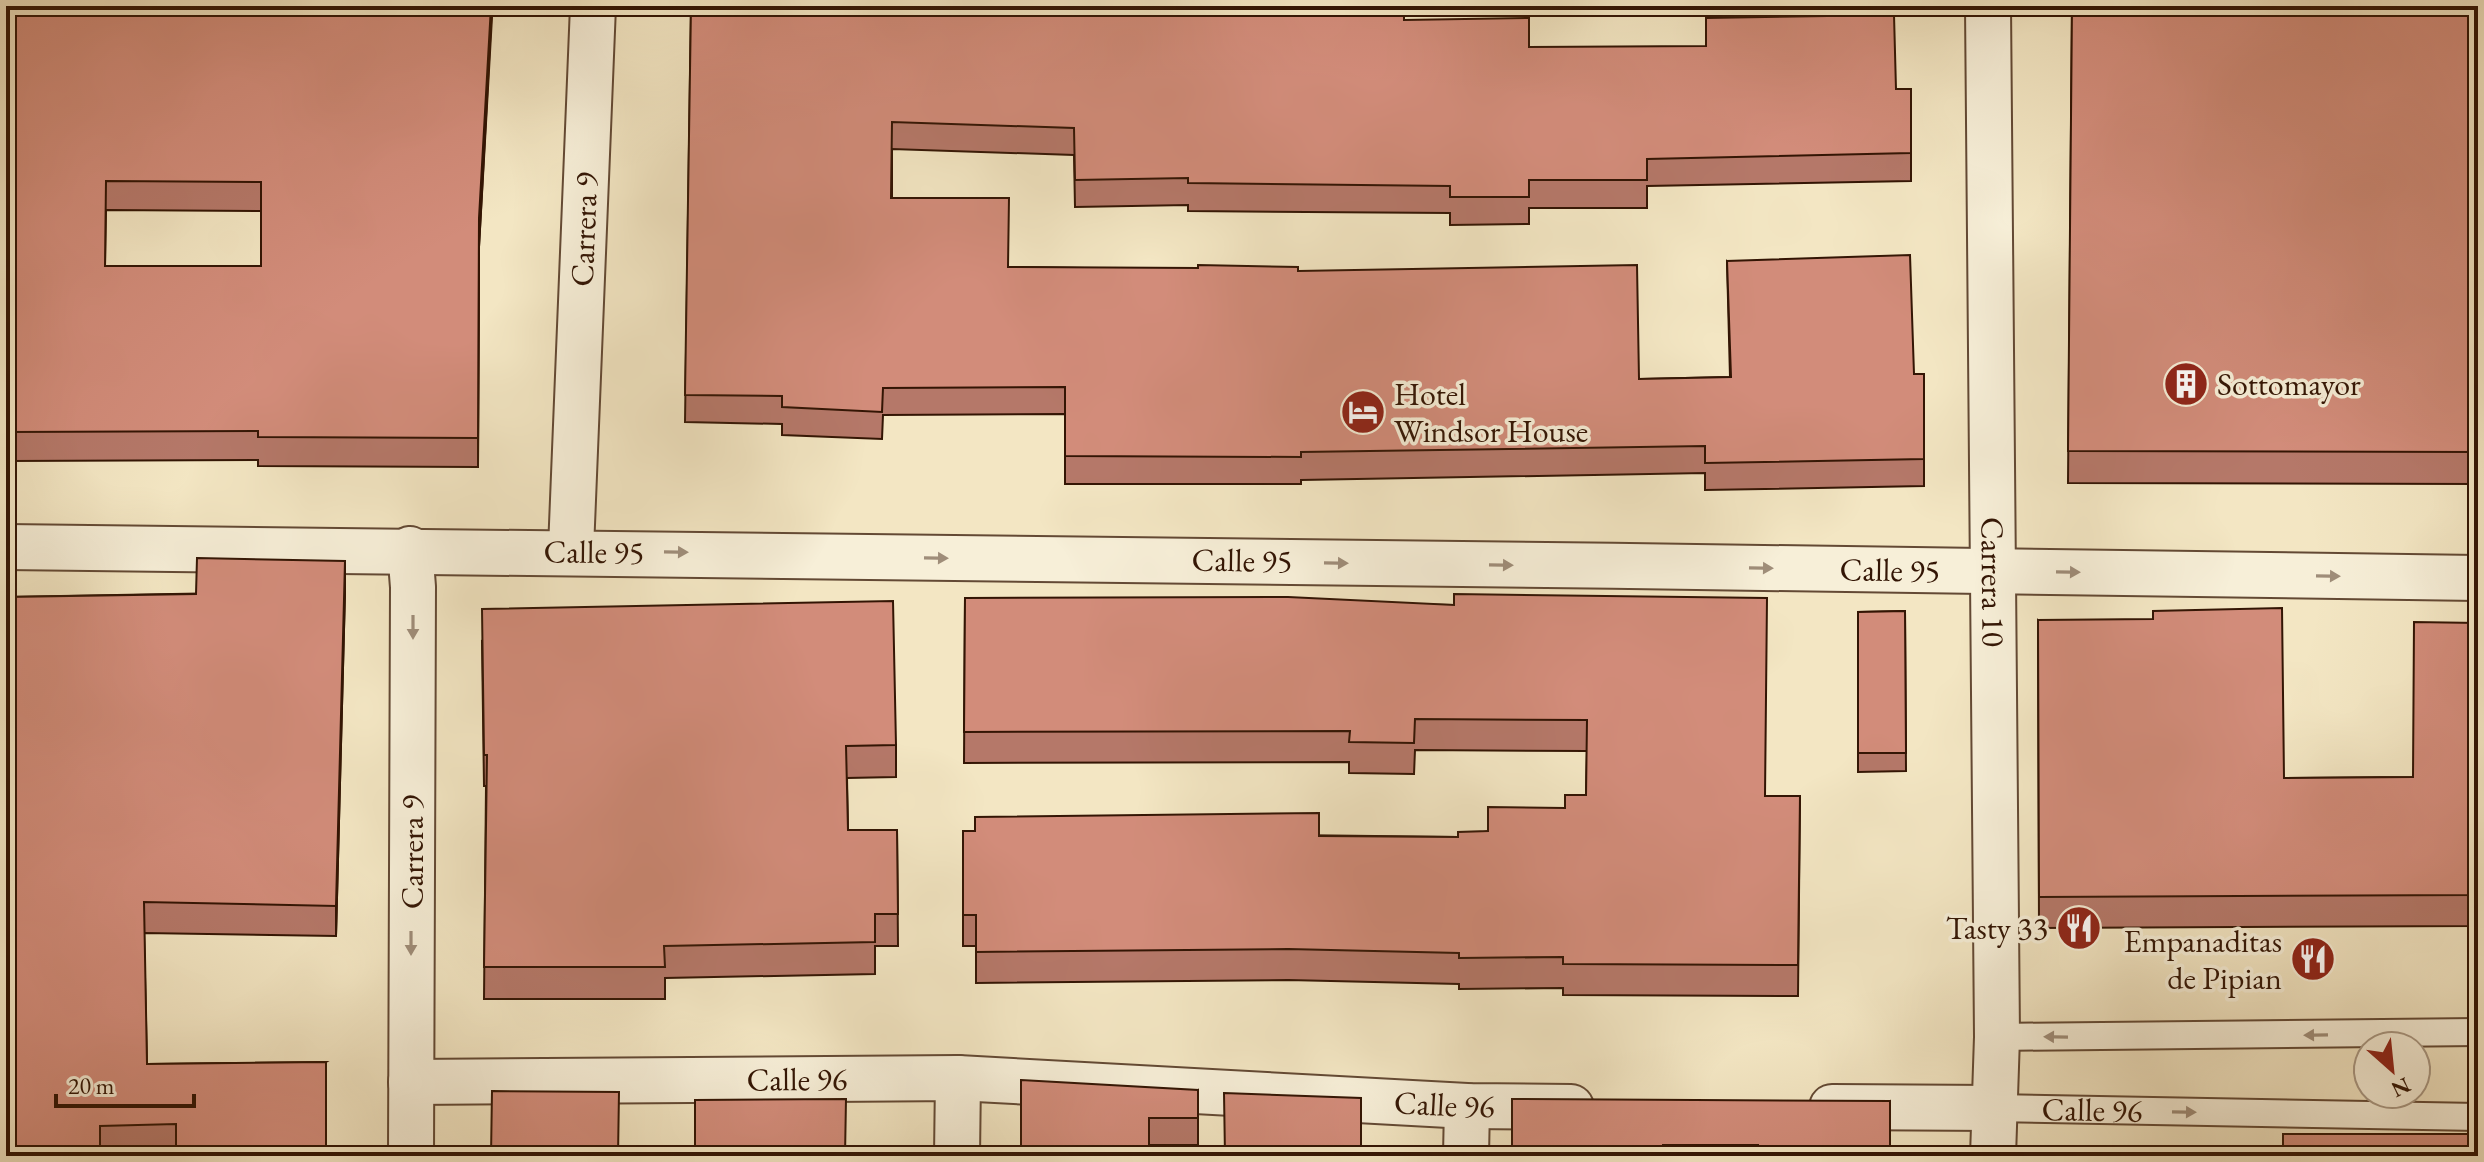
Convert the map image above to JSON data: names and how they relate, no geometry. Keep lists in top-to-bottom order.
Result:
{
  "streets": {
    "street": [
      "Carrera 9",
      "Calle 95",
      "Carrera 10",
      "Calle 96"
    ]
  },
  "crossings": [
    ["Carrera 9", "Calle 95"],
    ["Carrera 9", "Calle 96"],
    ["Calle 95", "Carrera 10"],
    ["Carrera 10", "Calle 96"]
  ],
  "one_way": ["Carrera 9", "Calle 95"],
  "places": {
    "building": ["Sottomayor"],
    "hotel": ["Hotel Windsor House"],
    "restaurant": ["Tasty 33", "Empanaditas de Pipian"]
  },
  "scale_bar": "20 m",
  "north": "bottom right"
}
